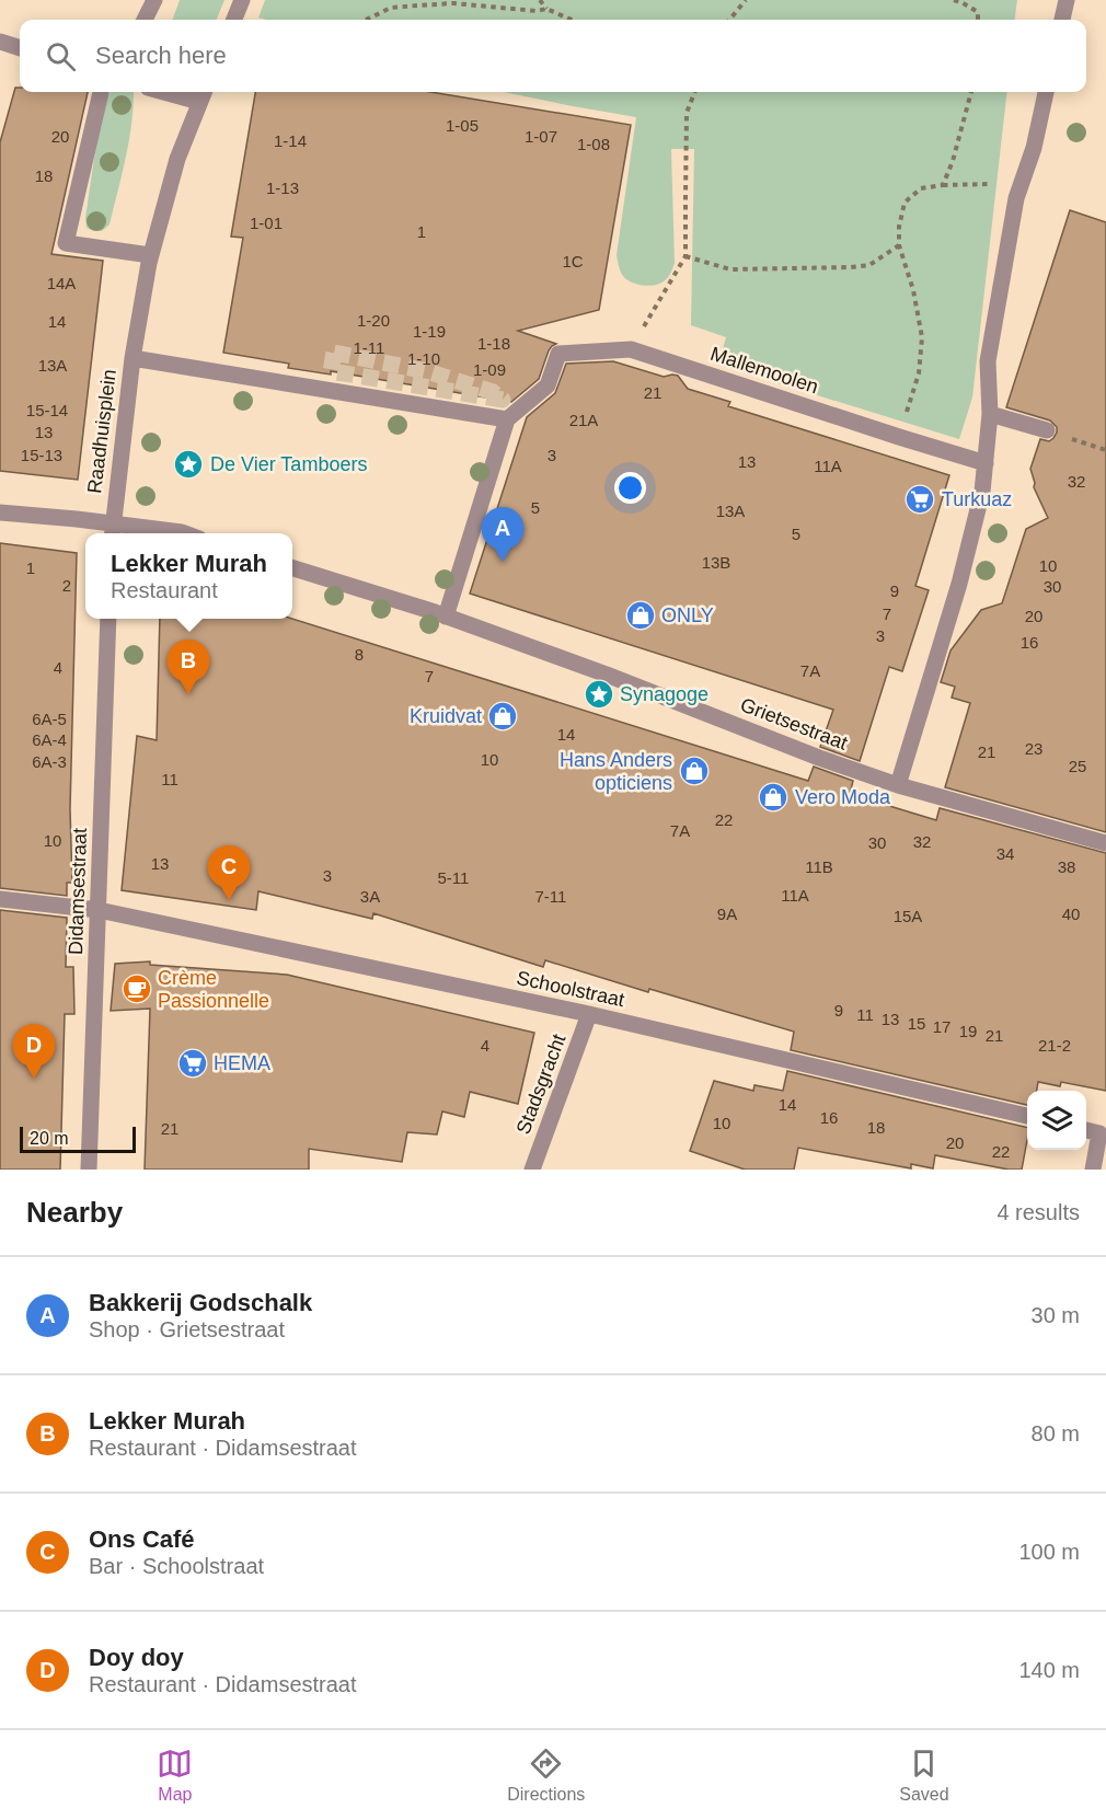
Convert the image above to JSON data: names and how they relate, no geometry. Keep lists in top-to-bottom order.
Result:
{
  "streets": {
    "street": [
      "Mallemoolen",
      "Raadhuisplein",
      "Grietsestraat",
      "Didamsestraat",
      "Schoolstraat",
      "Stadsgracht"
    ]
  },
  "crossings": [
    ["Didamsestraat", "Schoolstraat"],
    ["Schoolstraat", "Stadsgracht"]
  ],
  "places": {
    "place": ["De Vier Tamboers", "Synagoge"],
    "supermarket": ["Turkuaz", "HEMA"],
    "shop": [
      "ONLY",
      "Kruidvat",
      "Hans Anders opticiens",
      "Vero Moda"
    ],
    "cafe": ["Crème Passionnelle"]
  },
  "house_numbers": [
    "1-05",
    "20",
    "1-07",
    "1-14",
    "1-08",
    "18",
    "1-13",
    "1-01",
    "1",
    "1C",
    "14A",
    "1-20",
    "14",
    "1-19",
    "1-18",
    "1-11",
    "1-10",
    "13A",
    "1-09",
    "21",
    "15-14",
    "21A",
    "13",
    "15-13",
    "3",
    "13",
    "11A",
    "32",
    "5",
    "13A",
    "5",
    "13B",
    "10",
    "1",
    "2",
    "30",
    "9",
    "7",
    "20",
    "3",
    "16",
    "8",
    "4",
    "7A",
    "7",
    "6A-5",
    "14",
    "6A-4",
    "23",
    "21",
    "10",
    "6A-3",
    "25",
    "11",
    "22",
    "7A",
    "10",
    "32",
    "30",
    "34",
    "13",
    "11B",
    "38",
    "3",
    "5-11",
    "11A",
    "3A",
    "7-11",
    "9A",
    "40",
    "15A",
    "9",
    "11",
    "13",
    "15",
    "17",
    "19",
    "21",
    "4",
    "21-2",
    "14",
    "16",
    "10",
    "18",
    "21",
    "20",
    "22"
  ],
  "scale_bar": "20 m",
  "page": {
    "search": "Search here",
    "pins": [
      "A",
      "B",
      "C",
      "D"
    ],
    "popup": ["Lekker Murah", "Restaurant"],
    "scale": "20 m",
    "heading": ["Nearby", "4 results"],
    "list": [
      {
        "mark": "A",
        "name": "Bakkerij Godschalk",
        "note": "Shop · Grietsestraat",
        "value": "30 m"
      },
      {
        "mark": "B",
        "name": "Lekker Murah",
        "note": "Restaurant · Didamsestraat",
        "value": "80 m"
      },
      {
        "mark": "C",
        "name": "Ons Café",
        "note": "Bar · Schoolstraat",
        "value": "100 m"
      },
      {
        "mark": "D",
        "name": "Doy doy",
        "note": "Restaurant · Didamsestraat",
        "value": "140 m"
      }
    ],
    "nav": ["Map", "Directions", "Saved"]
  }
}
